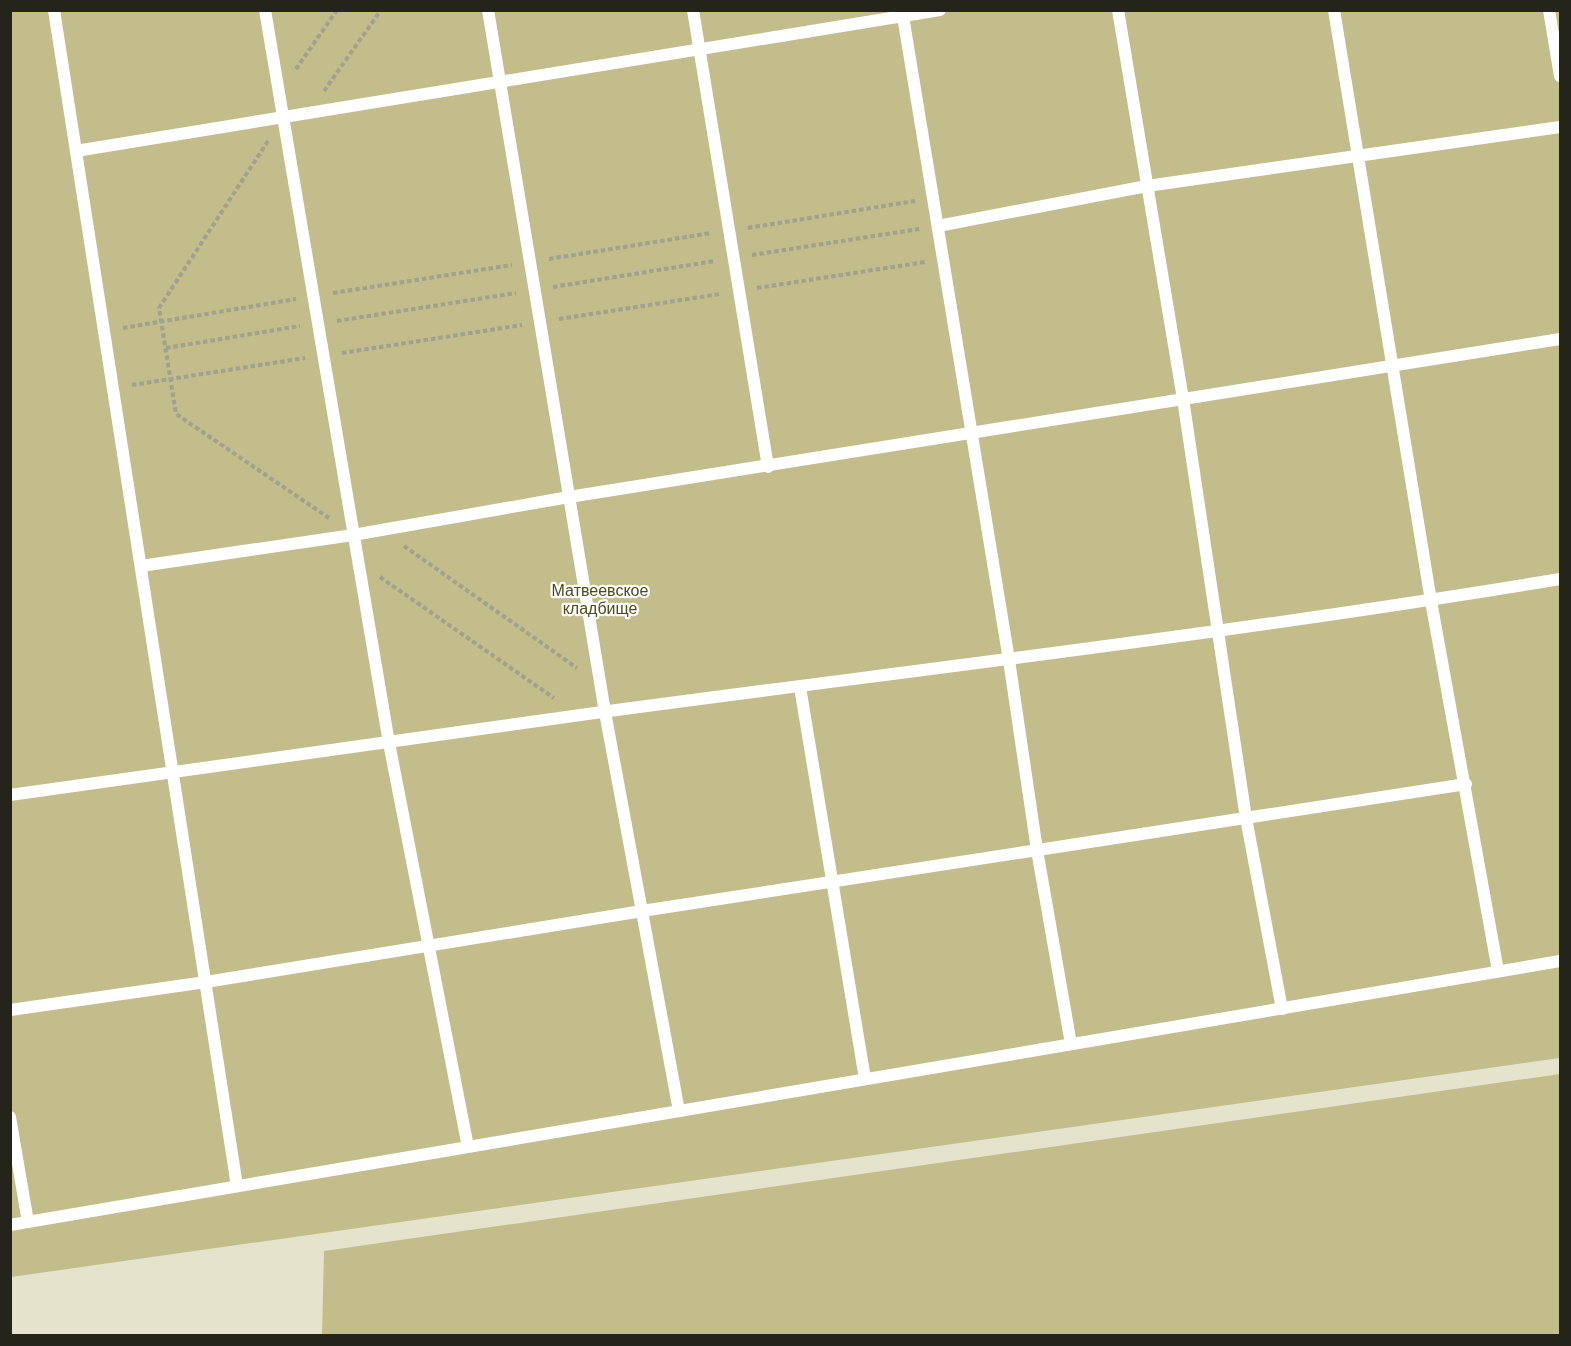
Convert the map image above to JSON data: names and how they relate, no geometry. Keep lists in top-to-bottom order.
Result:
{
  "parks": ["Матвеевское кладбище"]
}
